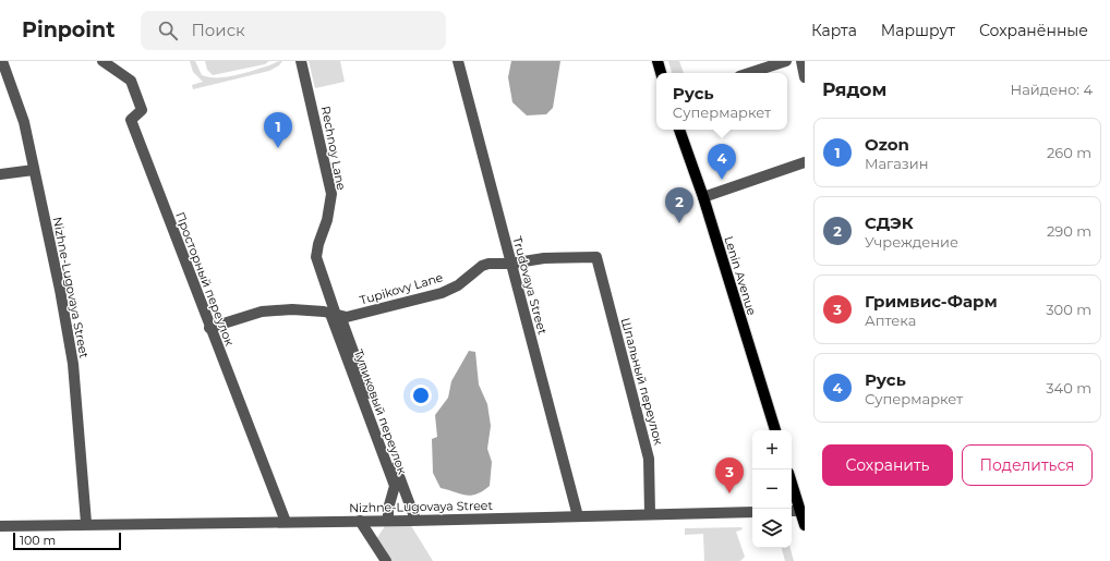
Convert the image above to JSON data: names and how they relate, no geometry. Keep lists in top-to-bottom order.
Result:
{
  "streets": {
    "main road": ["Lenin Avenue"],
    "street": [
      "Rechnoy Lane",
      "Просторный переулок",
      "Trudovaya Street",
      "Nizhne-Lugovaya Street",
      "Tupikovy Lane",
      "Шпальный переулок",
      "Тупиковый переулок"
    ]
  },
  "crossings": [
    ["Rechnoy Lane", "Tupikovy Lane"],
    ["Rechnoy Lane", "Тупиковый переулок"],
    ["Просторный переулок", "Nizhne-Lugovaya Street"],
    ["Просторный переулок", "Tupikovy Lane"],
    ["Trudovaya Street", "Nizhne-Lugovaya Street"],
    ["Trudovaya Street", "Tupikovy Lane"],
    ["Nizhne-Lugovaya Street", "Шпальный переулок"],
    ["Nizhne-Lugovaya Street", "Тупиковый переулок"],
    ["Tupikovy Lane", "Шпальный переулок"],
    ["Tupikovy Lane", "Тупиковый переулок"]
  ],
  "scale_bar": "100 m",
  "page": {
    "header": "Pinpoint",
    "search": "Поиск",
    "nav": ["Карта", "Маршрут", "Сохранённые"],
    "heading": ["Рядом", "Найдено: 4"],
    "popup": ["Русь", "Супермаркет"],
    "pins": [
      "1",
      "4",
      "2",
      "3"
    ],
    "list": [
      {
        "mark": "1",
        "name": "Ozon",
        "note": "Магазин",
        "value": "260 m"
      },
      {
        "mark": "2",
        "name": "СДЭК",
        "note": "Учреждение",
        "value": "290 m"
      },
      {
        "mark": "3",
        "name": "Гримвис-Фарм",
        "note": "Аптека",
        "value": "300 m"
      },
      {
        "mark": "4",
        "name": "Русь",
        "note": "Супермаркет",
        "value": "340 m"
      }
    ],
    "map_buttons": ["+", "−"],
    "buttons": ["Сохранить", "Поделиться"],
    "scale": "100 m"
  }
}
